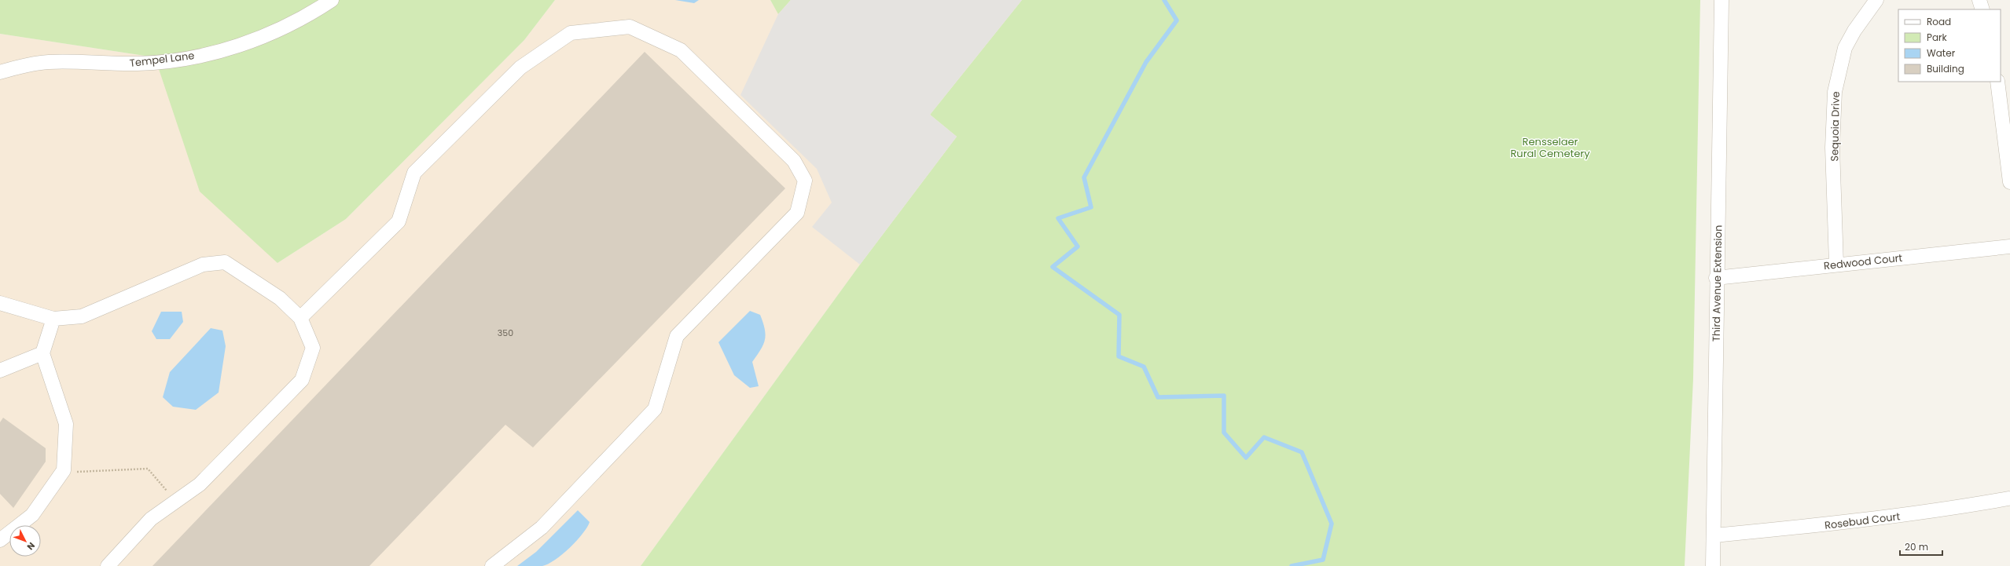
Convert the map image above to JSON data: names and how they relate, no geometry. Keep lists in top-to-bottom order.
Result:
{
  "streets": {
    "street": [
      "Tempel Lane",
      "Sequoia Drive",
      "Redwood Court",
      "Third Avenue Extension",
      "Rosebud Court"
    ]
  },
  "crossings": [
    ["Sequoia Drive", "Redwood Court"],
    ["Redwood Court", "Third Avenue Extension"],
    ["Third Avenue Extension", "Rosebud Court"]
  ],
  "parks": ["Rensselaer Rural Cemetery"],
  "house_numbers": ["350"],
  "legend": [
    "Road",
    "Park",
    "Water",
    "Building"
  ],
  "scale_bar": "20 m",
  "north": "bottom right"
}
